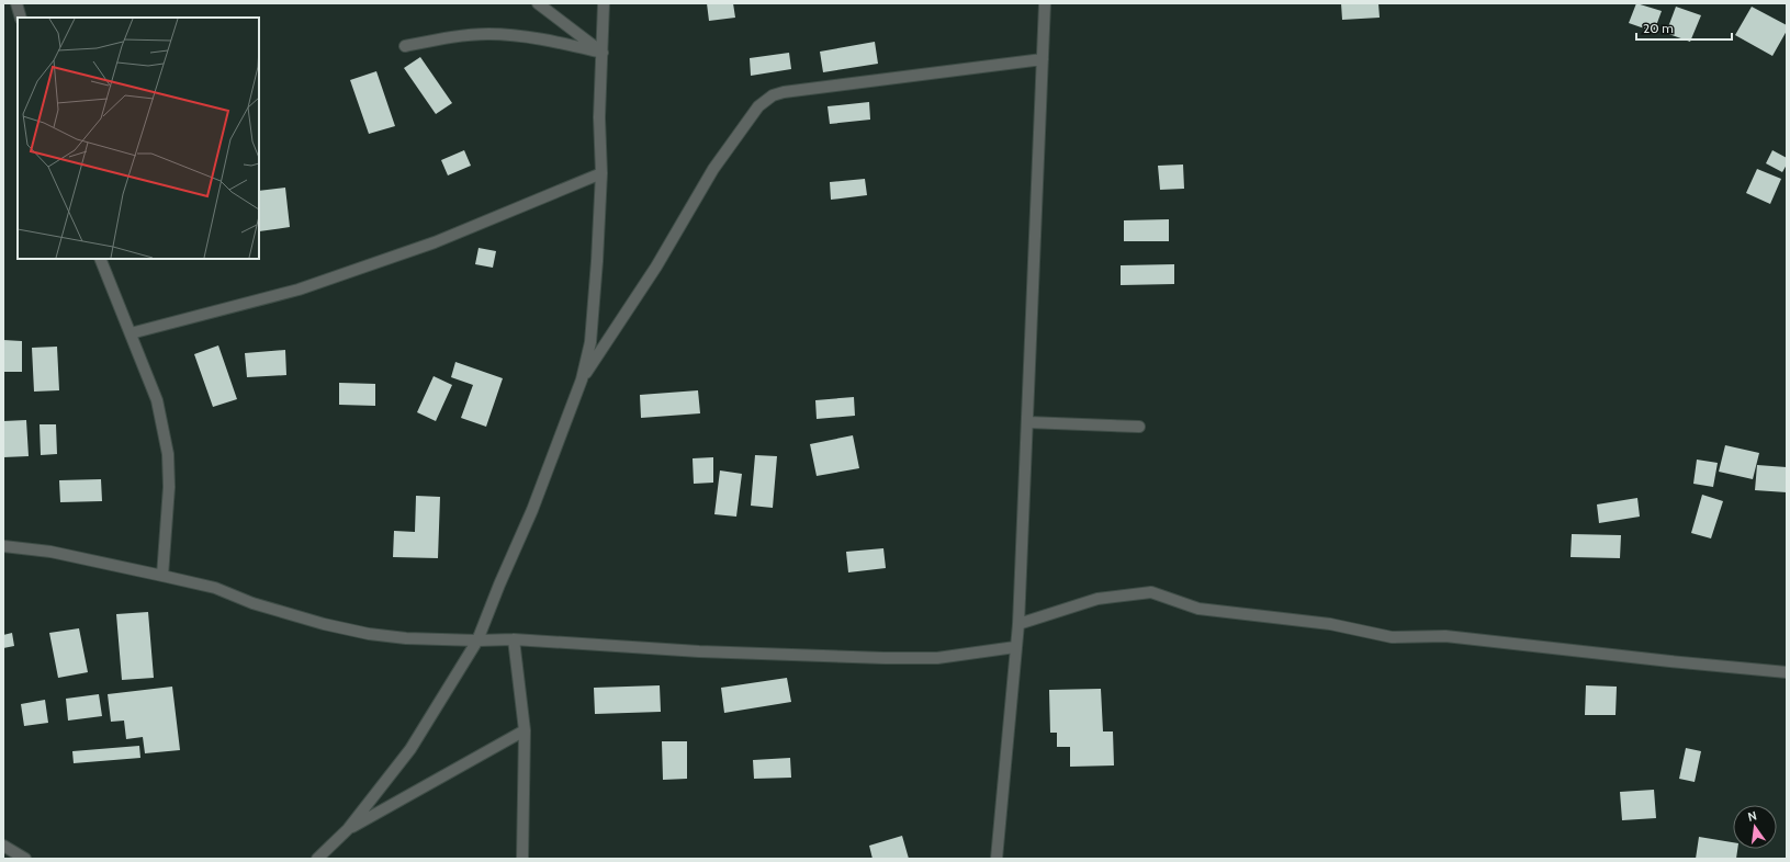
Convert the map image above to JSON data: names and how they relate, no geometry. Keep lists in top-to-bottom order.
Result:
{
  "scale_bar": "20 m",
  "north": "top"
}
